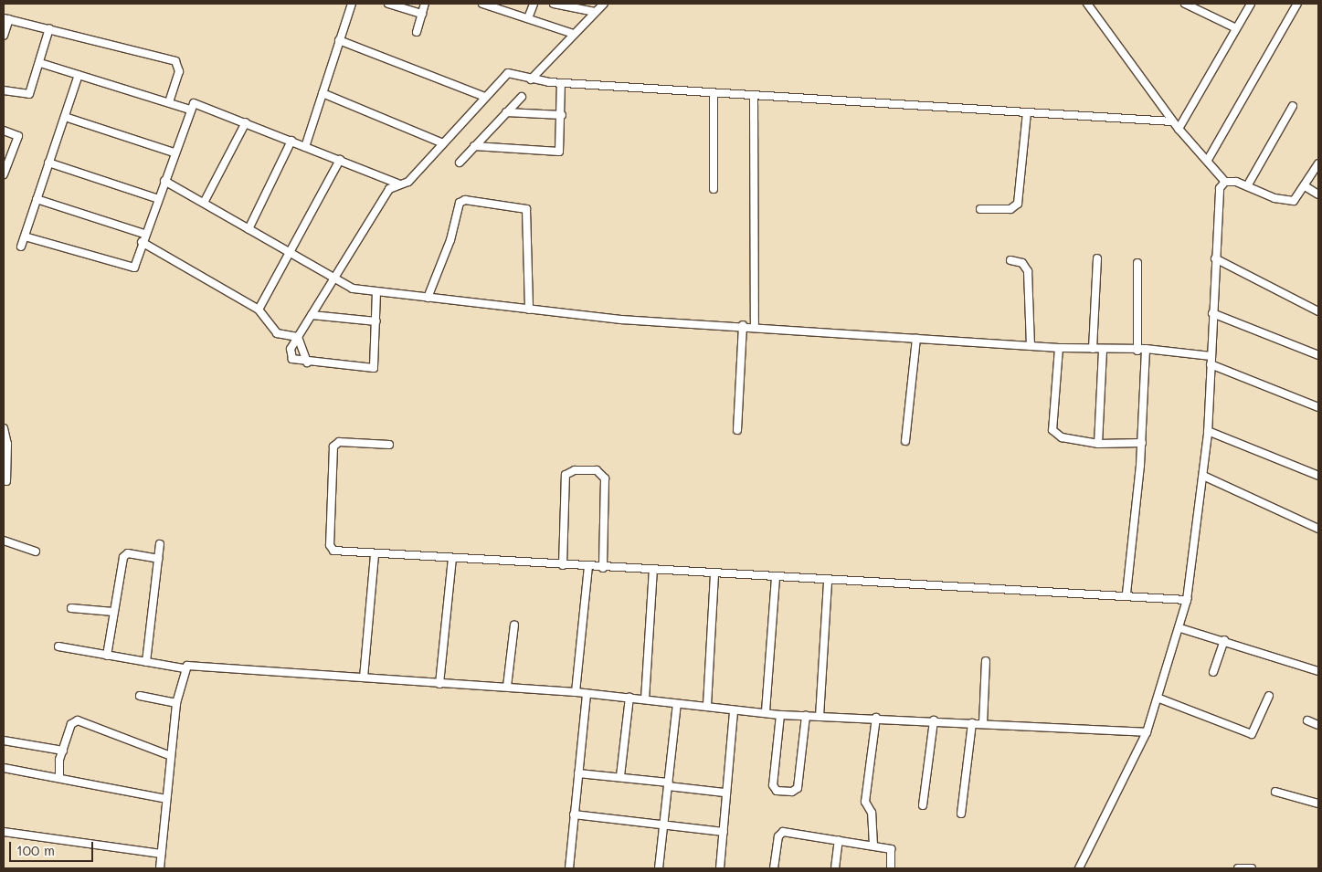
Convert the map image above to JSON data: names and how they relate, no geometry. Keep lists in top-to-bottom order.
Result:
{
  "scale_bar": "100 m"
}
